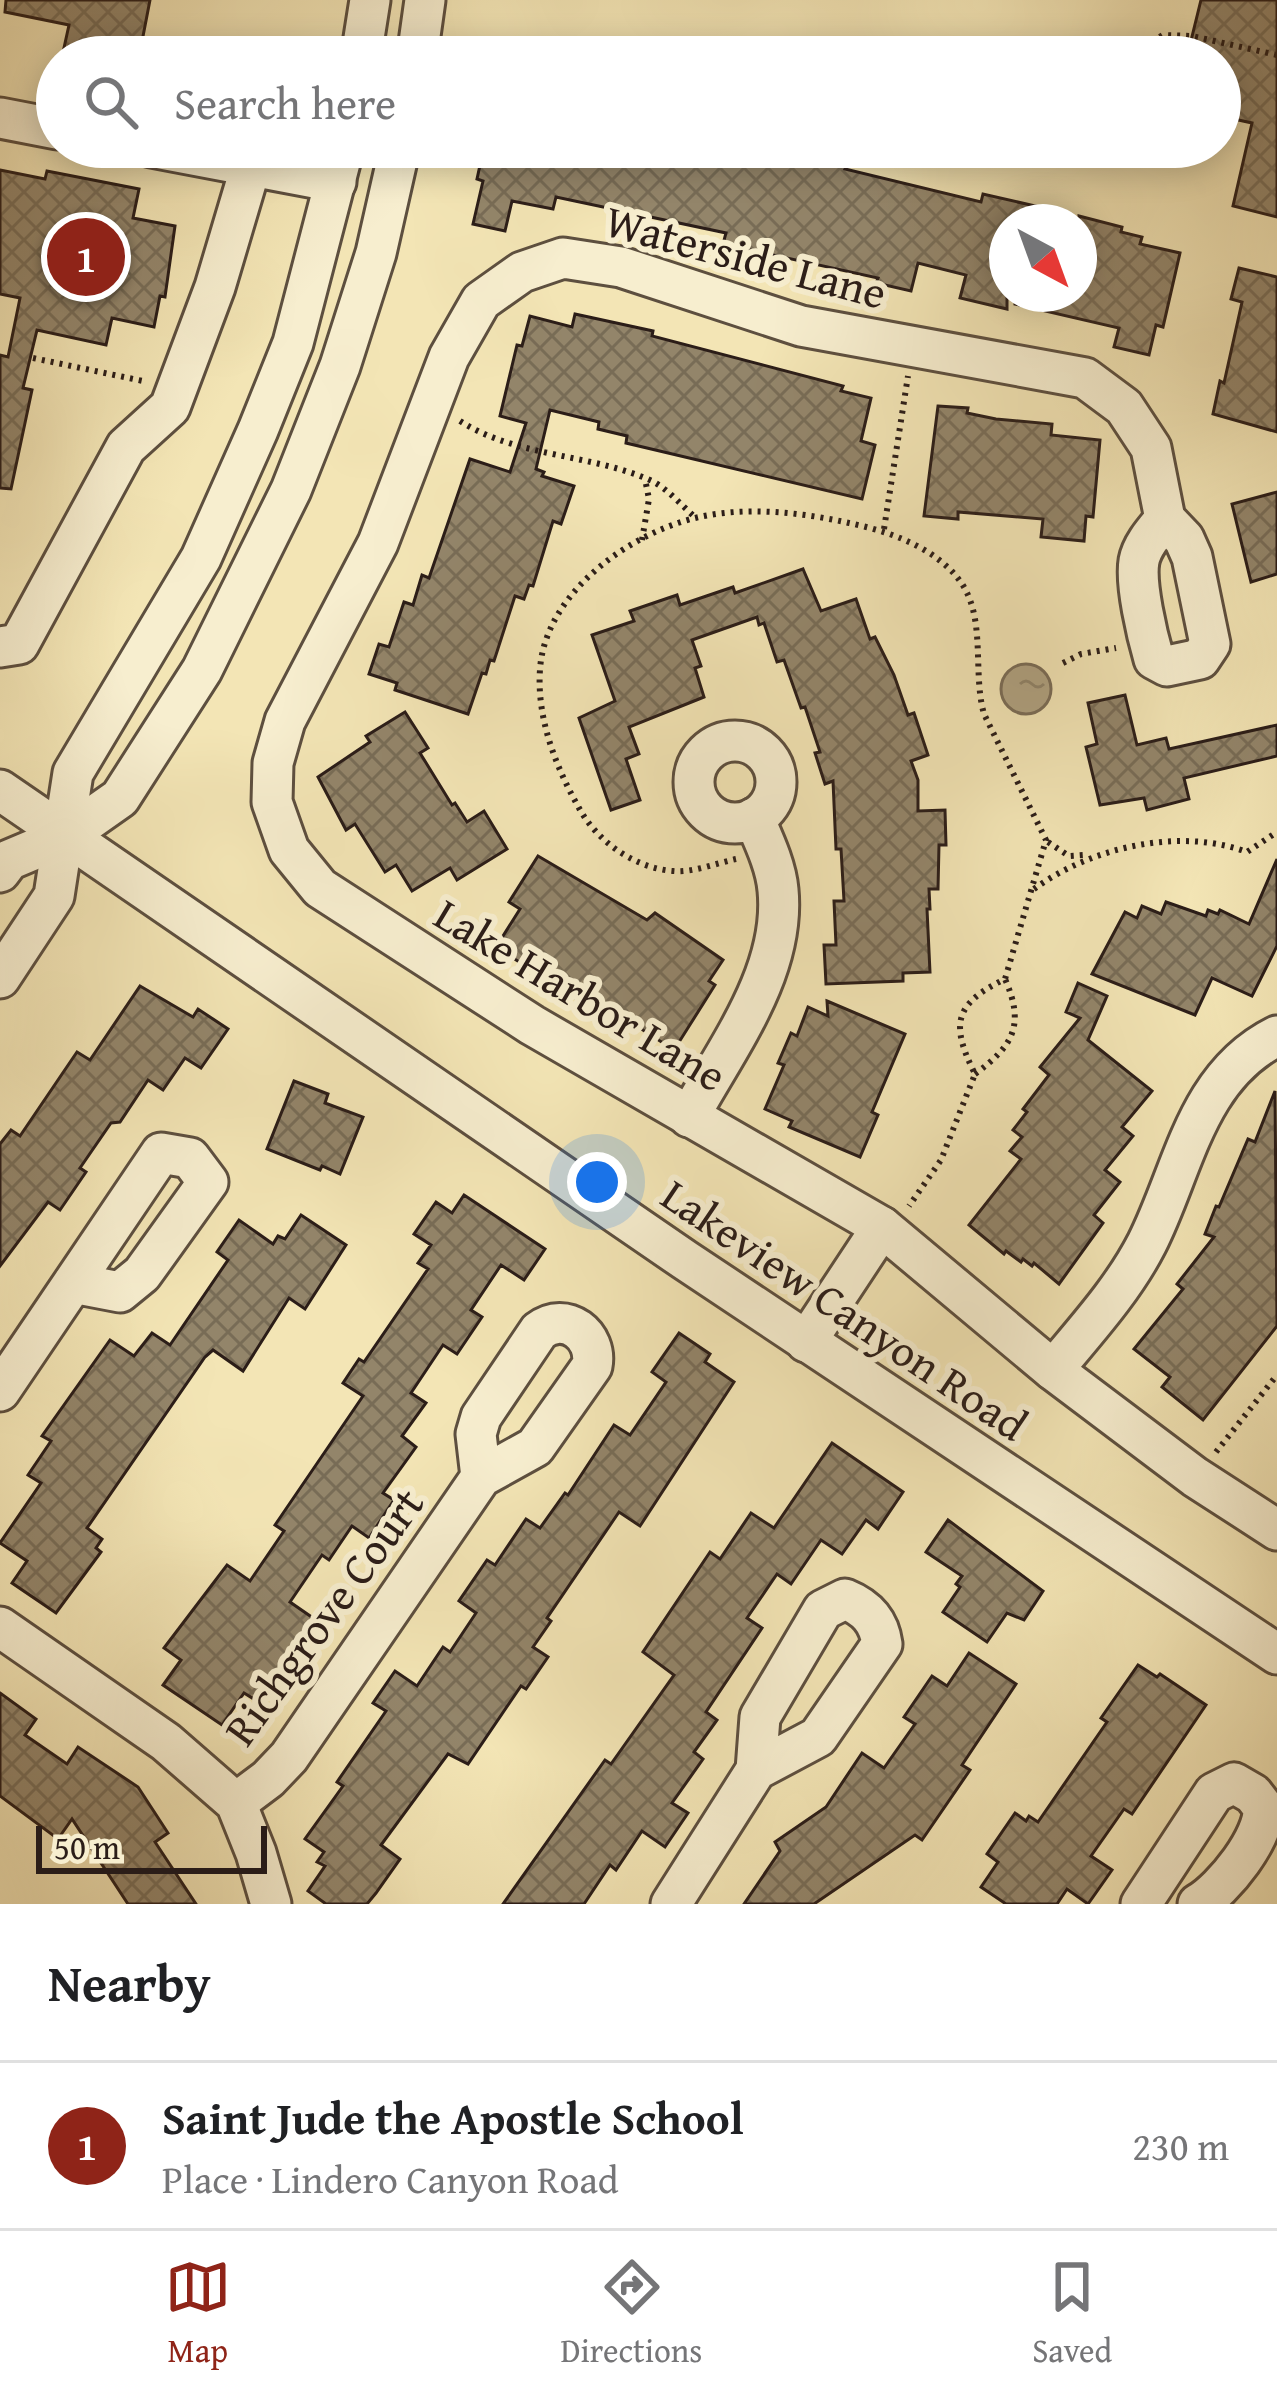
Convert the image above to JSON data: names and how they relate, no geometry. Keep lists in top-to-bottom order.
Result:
{
  "streets": {
    "street": [
      "Waterside Lane",
      "Lake Harbor Lane",
      "Lakeview Canyon Road",
      "Richgrove Court"
    ]
  },
  "crossings": [
    ["Waterside Lane", "Lake Harbor Lane"]
  ],
  "scale_bar": "50 m",
  "north": "bottom right",
  "page": {
    "search": "Search here",
    "pins": "1",
    "scale": "50 m",
    "heading": "Nearby",
    "list": [
      {
        "mark": "1",
        "name": "Saint Jude the Apostle School",
        "note": "Place · Lindero Canyon Road",
        "value": "230 m"
      }
    ],
    "nav": ["Map", "Directions", "Saved"]
  }
}
